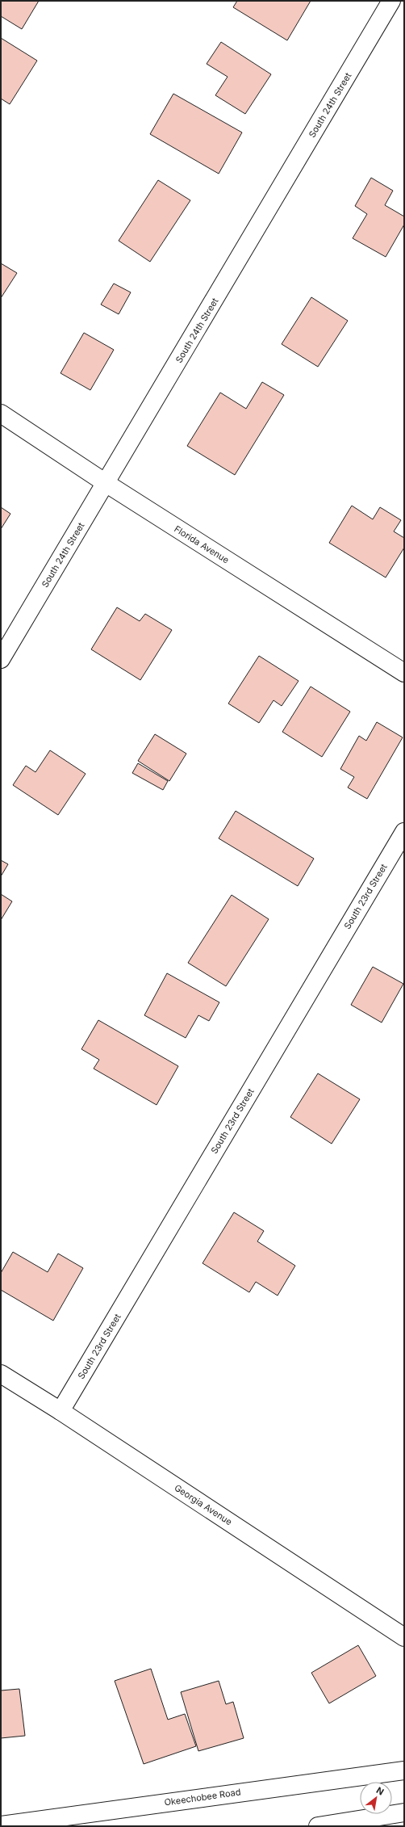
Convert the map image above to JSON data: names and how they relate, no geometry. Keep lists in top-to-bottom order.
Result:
{
  "streets": {
    "street": [
      "South 24th Street",
      "Florida Avenue",
      "South 23rd Street",
      "Georgia Avenue",
      "Okeechobee Road"
    ]
  },
  "crossings": [
    ["South 24th Street", "Florida Avenue"],
    ["South 23rd Street", "Georgia Avenue"]
  ],
  "north": "top right"
}
